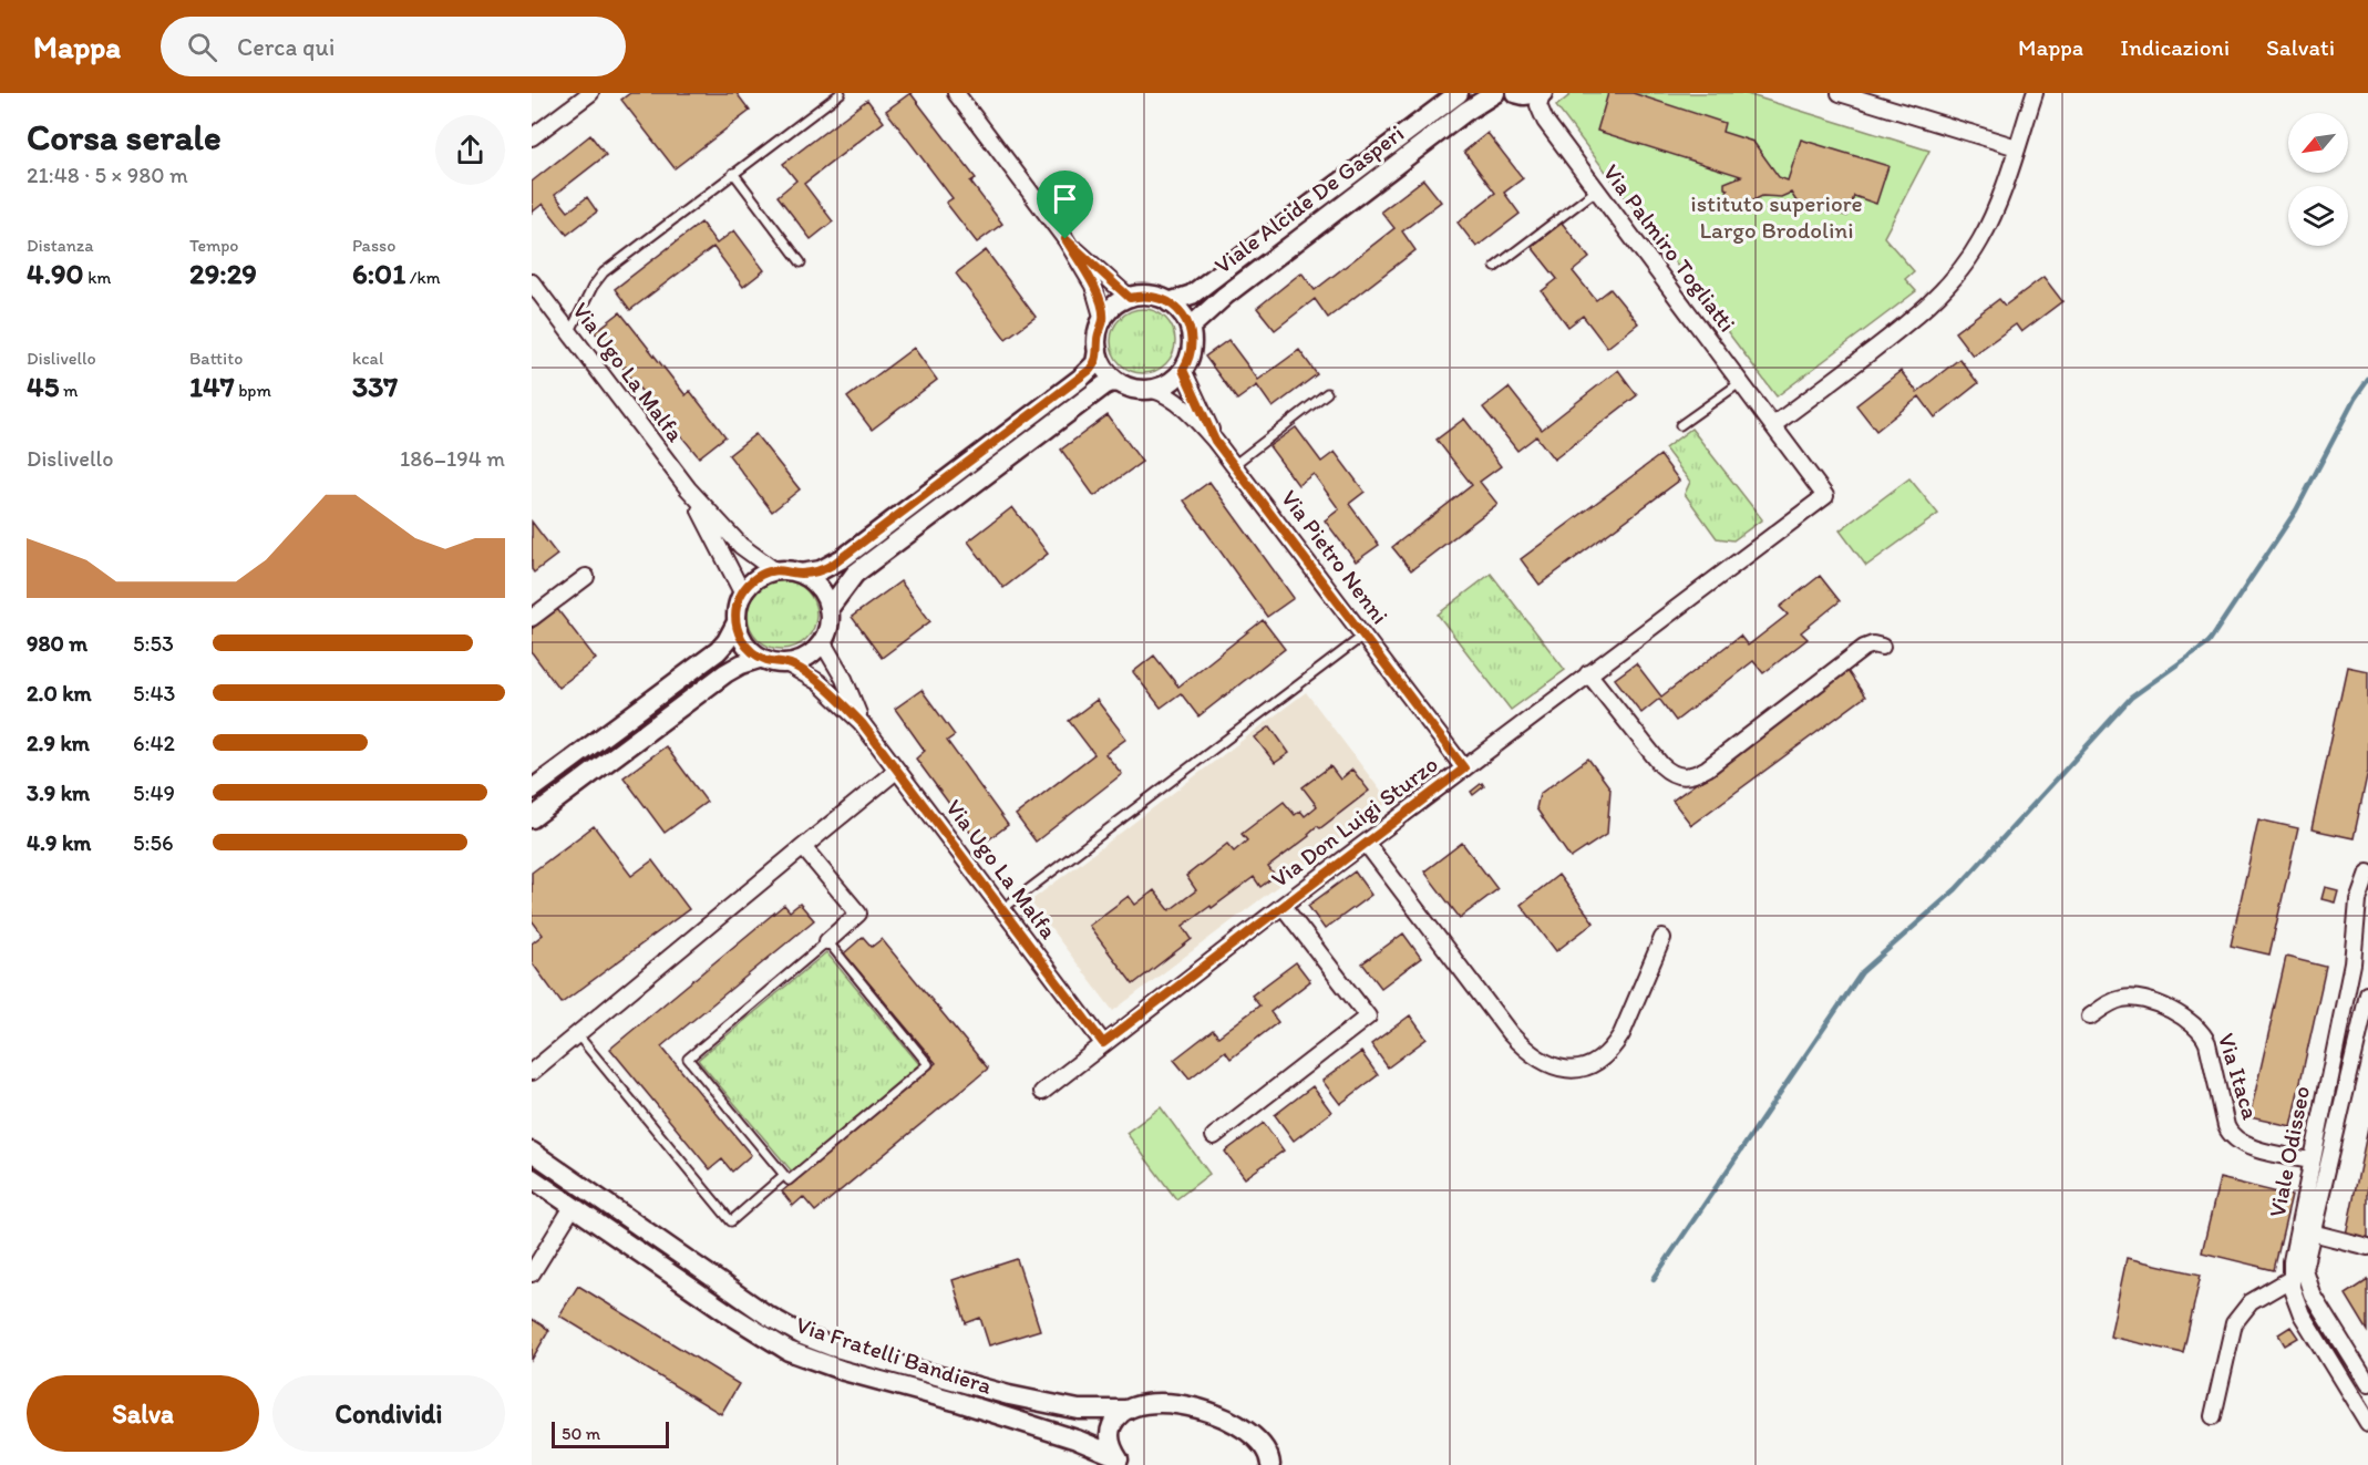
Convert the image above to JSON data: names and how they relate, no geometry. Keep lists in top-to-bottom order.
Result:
{
  "streets": {
    "street": [
      "Viale Alcide De Gasperi",
      "Via Palmiro Togliatti",
      "Via Ugo La Malfa",
      "Via Pietro Nenni",
      "Via Don Luigi Sturzo",
      "Via Itaca",
      "Viale Odisseo",
      "Via Fratelli Bandiera"
    ]
  },
  "crossings": [
    ["Viale Alcide De Gasperi", "Via Pietro Nenni"],
    ["Via Palmiro Togliatti", "Via Don Luigi Sturzo"],
    ["Via Ugo La Malfa", "Via Don Luigi Sturzo"],
    ["Via Pietro Nenni", "Via Don Luigi Sturzo"],
    ["Via Itaca", "Viale Odisseo"]
  ],
  "parks": ["istituto superiore Largo Brodolini"],
  "scale_bar": "50 m",
  "north": "bottom left",
  "page": {
    "header": "Mappa",
    "search": "Cerca qui",
    "nav": ["Mappa", "Indicazioni", "Salvati"],
    "heading": ["Corsa serale", "21:48 · 5 × 980 m"],
    "stats": [
      ["Distanza", "4.90 km"],
      ["Tempo", "29:29"],
      ["Passo", "6:01 /km"],
      ["Dislivello", "45 m"],
      ["Battito", "147 bpm"],
      ["kcal", "337"]
    ],
    "chart": ["Dislivello", "186–194 m"],
    "list": [
      {
        "name": "980 m",
        "note": "5:53"
      },
      {
        "name": "2.0 km",
        "note": "5:43"
      },
      {
        "name": "2.9 km",
        "note": "6:42"
      },
      {
        "name": "3.9 km",
        "note": "5:49"
      },
      {
        "name": "4.9 km",
        "note": "5:56"
      }
    ],
    "buttons": ["Salva", "Condividi"],
    "scale": "50 m"
  }
}
